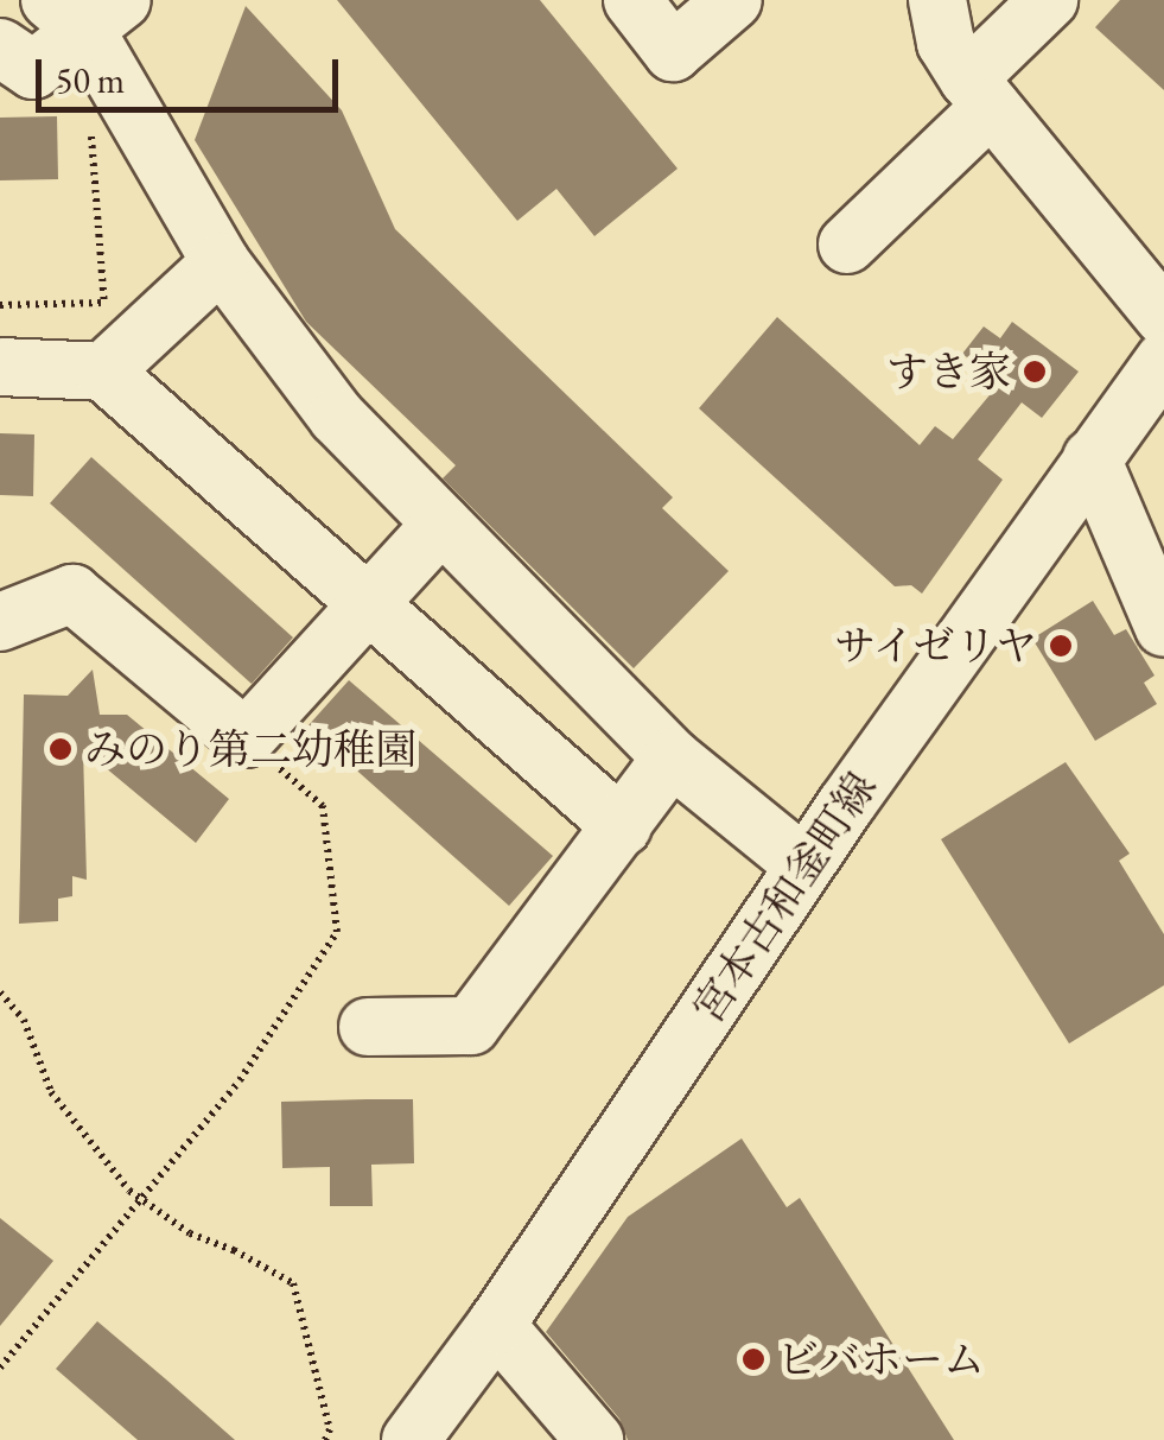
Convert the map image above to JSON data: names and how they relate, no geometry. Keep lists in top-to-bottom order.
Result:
{
  "streets": {
    "street": ["宮本古和釜町線"]
  },
  "places": [
    "すき家",
    "サイゼリヤ",
    "みのり第二幼稚園",
    "ビバホーム"
  ],
  "scale_bar": "50 m"
}
